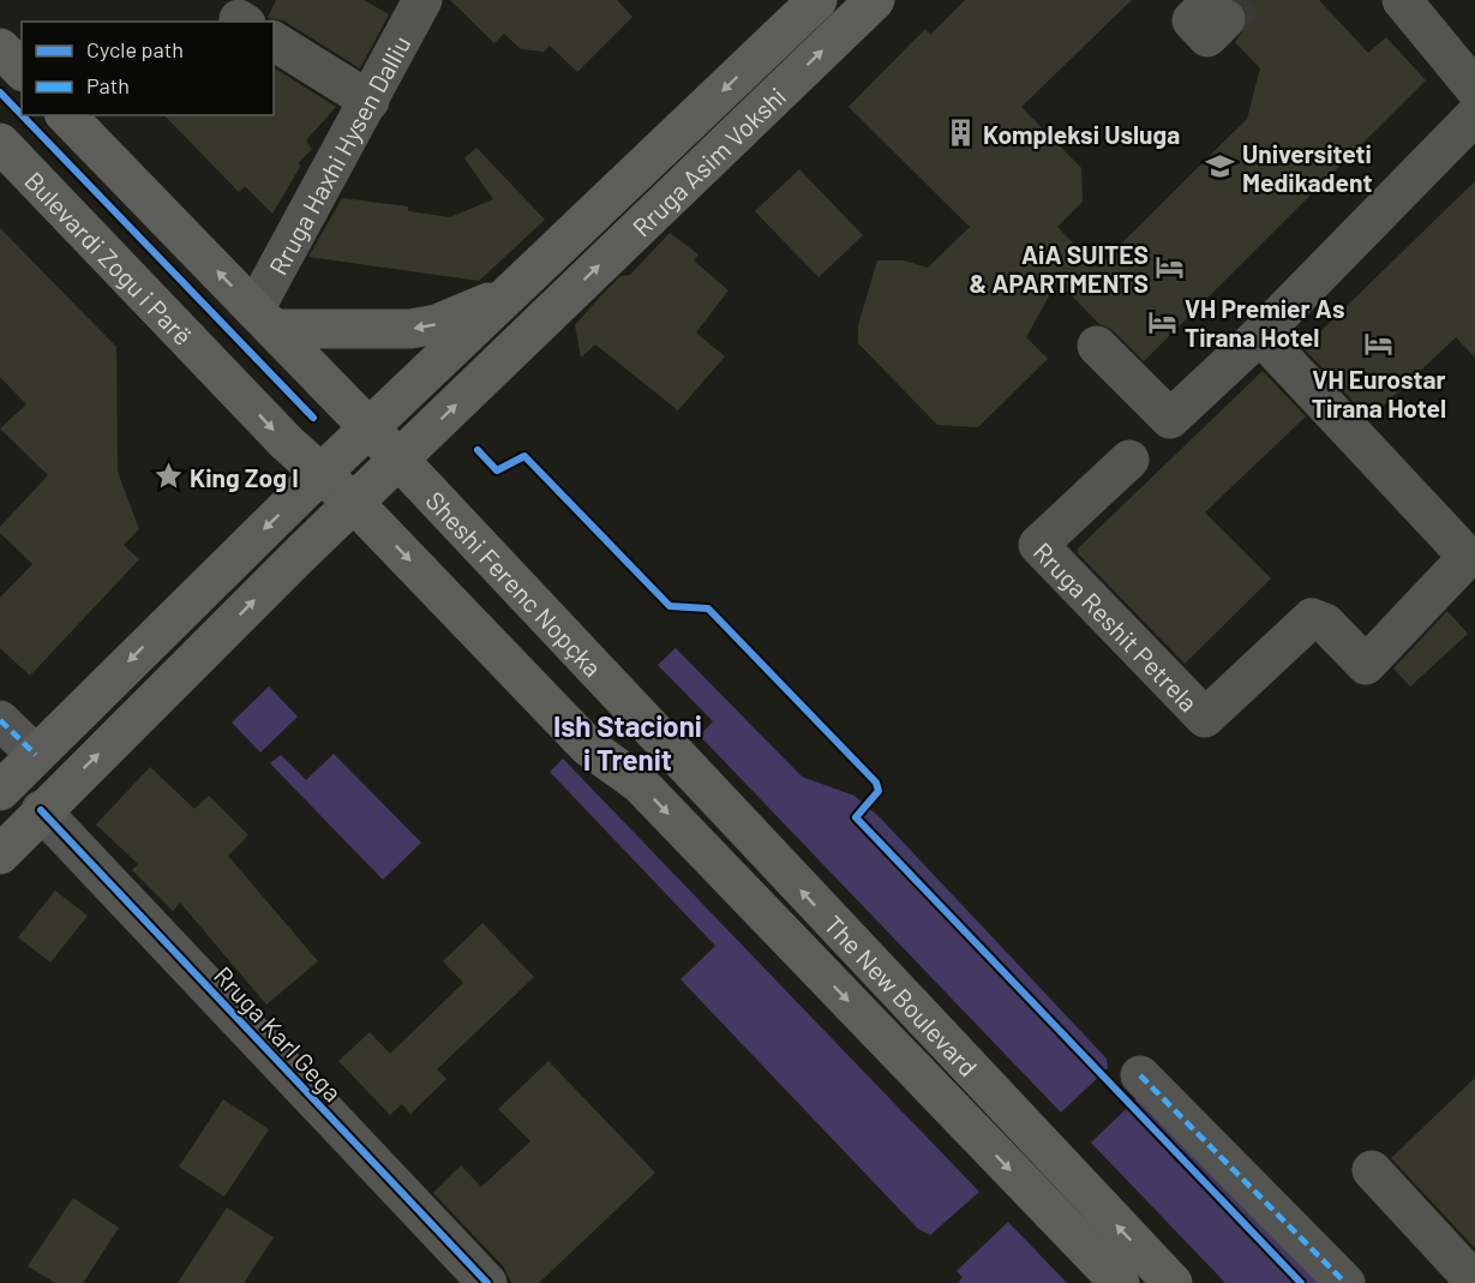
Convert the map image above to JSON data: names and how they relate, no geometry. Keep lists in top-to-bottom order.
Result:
{
  "streets": {
    "main road": [
      "Rruga Asim Vokshi",
      "Bulevardi Zogu i Parë",
      "Sheshi Ferenc Nopçka",
      "The New Boulevard"
    ],
    "street": ["Rruga Haxhi Hysen Dalliu", "Rruga Reshit Petrela", "Rruga Karl Gega"]
  },
  "crossings": [
    ["Rruga Haxhi Hysen Dalliu", "Sheshi Ferenc Nopçka"],
    ["Rruga Asim Vokshi", "Sheshi Ferenc Nopçka"],
    ["Sheshi Ferenc Nopçka", "The New Boulevard"]
  ],
  "districts": ["Ish Stacioni i Trenit"],
  "places": {
    "building": ["Kompleksi Usluga"],
    "school or university": ["Universiteti Medikadent"],
    "hotel": ["AiA SUITES & APARTMENTS", "VH Premier As Tirana Hotel", "VH Eurostar Tirana Hotel"],
    "place": ["King Zog I"]
  },
  "legend": ["Cycle path", "Path"]
}
